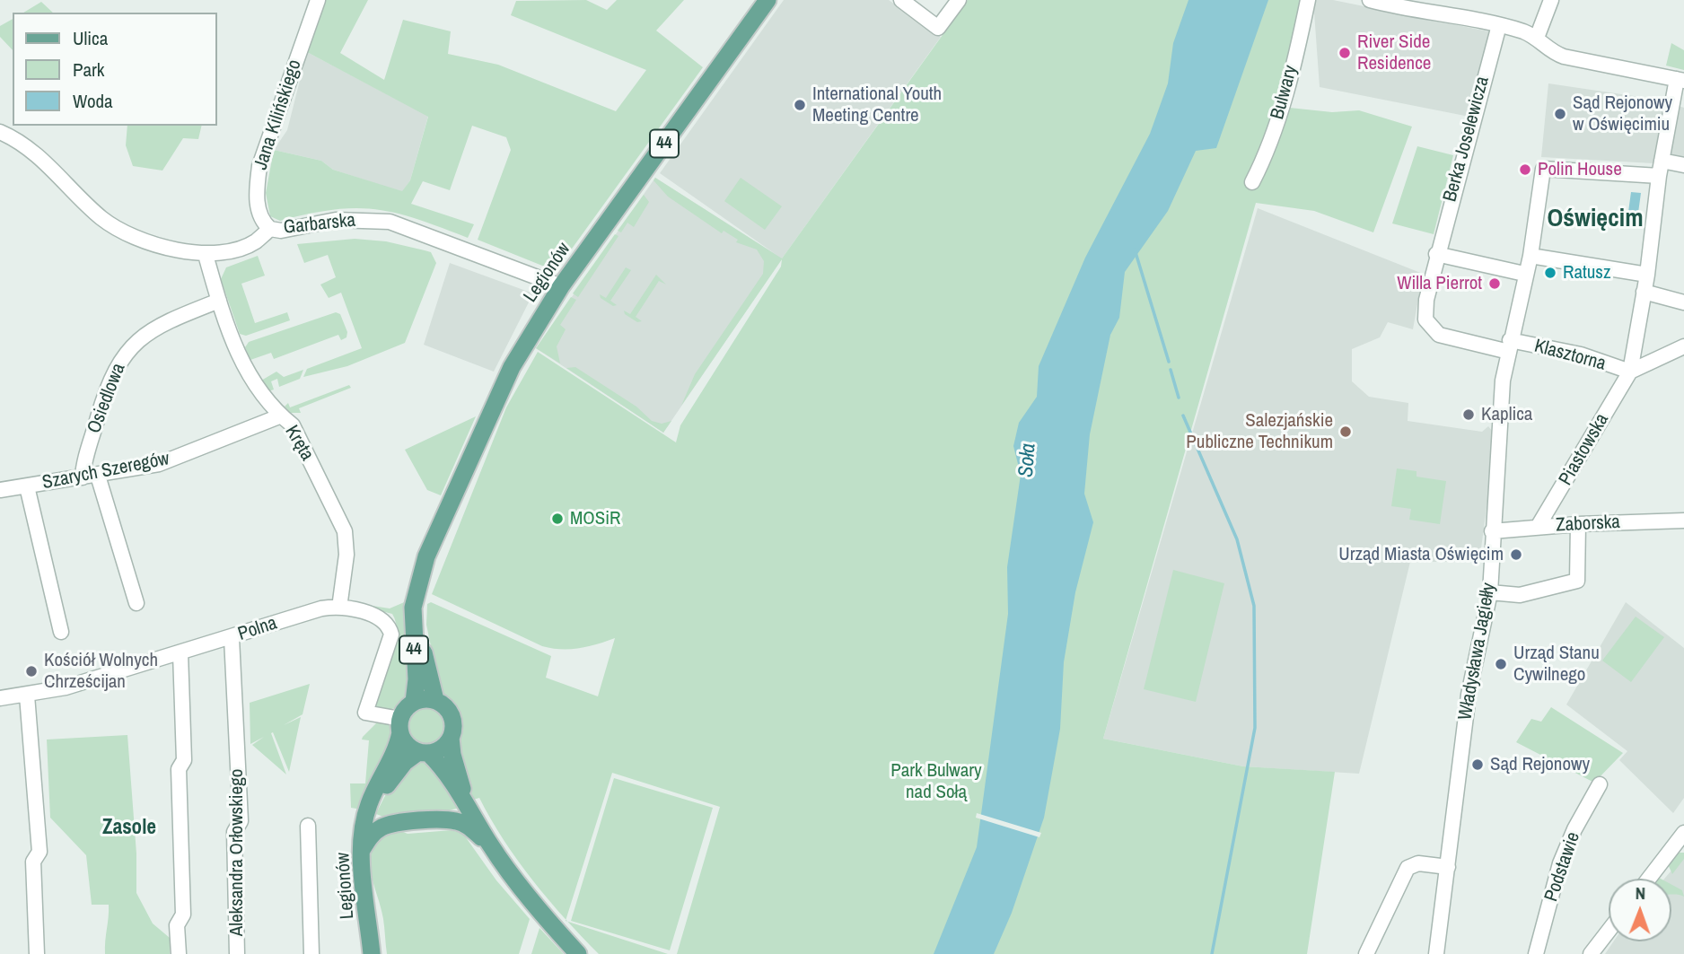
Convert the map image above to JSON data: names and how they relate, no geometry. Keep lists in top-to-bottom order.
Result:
{
  "streets": {
    "main road": ["44", "Legionów"],
    "street": [
      "Bulwary",
      "Jana Kilińskiego",
      "Berka Joselewicza",
      "Garbarska",
      "Klasztorna",
      "Osiedlowa",
      "Kręta",
      "Piastowska",
      "Szarych Szeregów",
      "Zaborska",
      "Polna",
      "Władysława Jagiełły",
      "Aleksandra Orłowskiego",
      "Podstawie"
    ]
  },
  "crossings": [
    ["Jana Kilińskiego", "Garbarska"],
    ["Berka Joselewicza", "Klasztorna"],
    ["Berka Joselewicza", "Władysława Jagiełły"],
    ["44", "Legionów"],
    ["44", "Polna"],
    ["Garbarska", "Legionów"],
    ["Garbarska", "Kręta"],
    ["Legionów", "Polna"],
    ["Klasztorna", "Piastowska"],
    ["Klasztorna", "Władysława Jagiełły"],
    ["Osiedlowa", "Kręta"],
    ["Osiedlowa", "Szarych Szeregów"],
    ["Kręta", "Szarych Szeregów"],
    ["Kręta", "Polna"],
    ["Piastowska", "Zaborska"],
    ["Zaborska", "Władysława Jagiełły"],
    ["Polna", "Aleksandra Orłowskiego"]
  ],
  "districts": ["Oświęcim", "Zasole"],
  "water": ["Soła"],
  "parks": ["Park Bulwary nad Sołą"],
  "places": [
    "River Side Residence",
    "International Youth Meeting Centre",
    "Sąd Rejonowy w Oświęcimiu",
    "Polin House",
    "Ratusz",
    "Willa Pierrot",
    "Kaplica",
    "Salezjańskie Publiczne Technikum",
    "MOSiR",
    "Urząd Miasta Oświęcim",
    "Urząd Stanu Cywilnego",
    "Kościół Wolnych Chrześcijan",
    "Sąd Rejonowy"
  ],
  "legend": ["Ulica", "Park", "Woda"],
  "north": "top"
}
